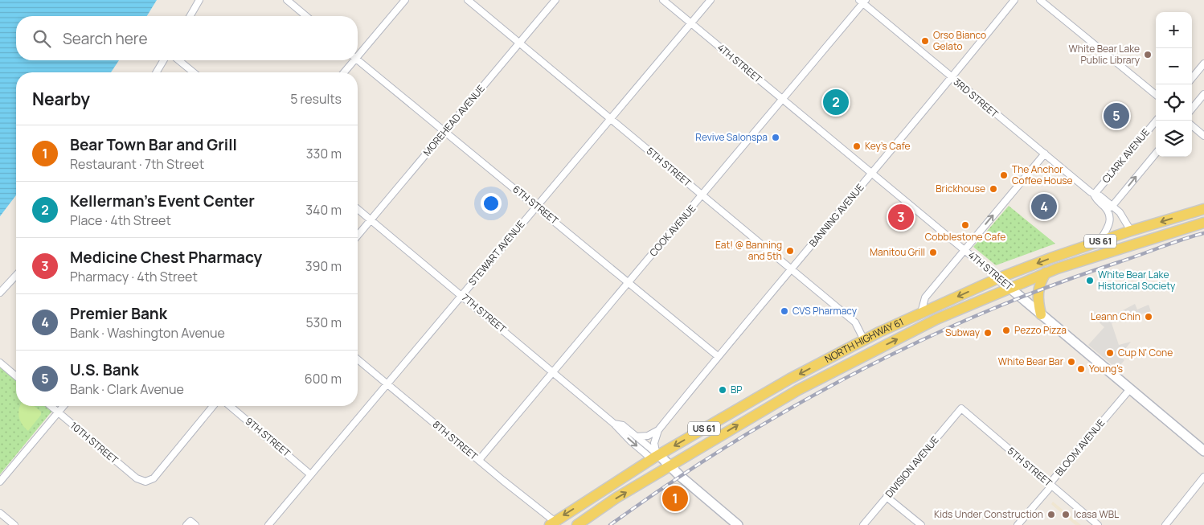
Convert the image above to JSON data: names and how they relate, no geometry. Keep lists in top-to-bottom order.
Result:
{
  "streets": {
    "main road": ["US 61", "NORTH HIGHWAY 61"],
    "street": [
      "4TH STREET",
      "3RD STREET",
      "MOREHEAD AVENUE",
      "CLARK AVENUE",
      "5TH STREET",
      "6TH STREET",
      "BANNING AVENUE",
      "COOK AVENUE",
      "STEWART AVENUE",
      "7TH STREET",
      "9TH STREET",
      "8TH STREET",
      "10TH STREET",
      "BLOOM AVENUE",
      "DIVISION AVENUE"
    ]
  },
  "crossings": [
    ["4TH STREET", "BANNING AVENUE"],
    ["4TH STREET", "COOK AVENUE"],
    ["4TH STREET", "STEWART AVENUE"],
    ["4TH STREET", "NORTH HIGHWAY 61"],
    ["4TH STREET", "BLOOM AVENUE"],
    ["3RD STREET", "CLARK AVENUE"],
    ["3RD STREET", "BANNING AVENUE"],
    ["3RD STREET", "COOK AVENUE"],
    ["3RD STREET", "NORTH HIGHWAY 61"],
    ["MOREHEAD AVENUE", "5TH STREET"],
    ["MOREHEAD AVENUE", "6TH STREET"],
    ["MOREHEAD AVENUE", "7TH STREET"],
    ["5TH STREET", "BANNING AVENUE"],
    ["5TH STREET", "COOK AVENUE"],
    ["5TH STREET", "STEWART AVENUE"],
    ["5TH STREET", "NORTH HIGHWAY 61"],
    ["5TH STREET", "BLOOM AVENUE"],
    ["5TH STREET", "DIVISION AVENUE"],
    ["6TH STREET", "BANNING AVENUE"],
    ["6TH STREET", "COOK AVENUE"],
    ["6TH STREET", "STEWART AVENUE"],
    ["COOK AVENUE", "7TH STREET"],
    ["COOK AVENUE", "8TH STREET"],
    ["STEWART AVENUE", "7TH STREET"],
    ["STEWART AVENUE", "9TH STREET"],
    ["STEWART AVENUE", "8TH STREET"],
    ["7TH STREET", "NORTH HIGHWAY 61"],
    ["NORTH HIGHWAY 61", "8TH STREET"]
  ],
  "places": [
    "Orso Bianco Gelato",
    "White Bear Lake Public Library",
    "Revive Salonspa",
    "Key’s Cafe",
    "The Anchor Coffee House",
    "Brickhouse",
    "Cobblestone Cafe",
    "Eat! @ Banning and 5th",
    "Manitou Grill",
    "White Bear Lake Historical Society",
    "CVS Pharmacy",
    "Leann Chin",
    "Pezzo Pizza",
    "Subway",
    "Cup N' Cone",
    "White Bear Bar",
    "Young's",
    "BP",
    "Kids Under Construction",
    "Icasa WBL"
  ],
  "page": {
    "map_buttons": ["+", "−"],
    "search": "Search here",
    "heading": ["Nearby", "5 results"],
    "pins": [
      "2",
      "5",
      "4",
      "3",
      "1"
    ],
    "list": [
      {
        "mark": "1",
        "name": "Bear Town Bar and Grill",
        "note": "Restaurant · 7th Street",
        "value": "330 m"
      },
      {
        "mark": "2",
        "name": "Kellerman's Event Center",
        "note": "Place · 4th Street",
        "value": "340 m"
      },
      {
        "mark": "3",
        "name": "Medicine Chest Pharmacy",
        "note": "Pharmacy · 4th Street",
        "value": "390 m"
      },
      {
        "mark": "4",
        "name": "Premier Bank",
        "note": "Bank · Washington Avenue",
        "value": "530 m"
      },
      {
        "mark": "5",
        "name": "U.S. Bank",
        "note": "Bank · Clark Avenue",
        "value": "600 m"
      }
    ]
  }
}
